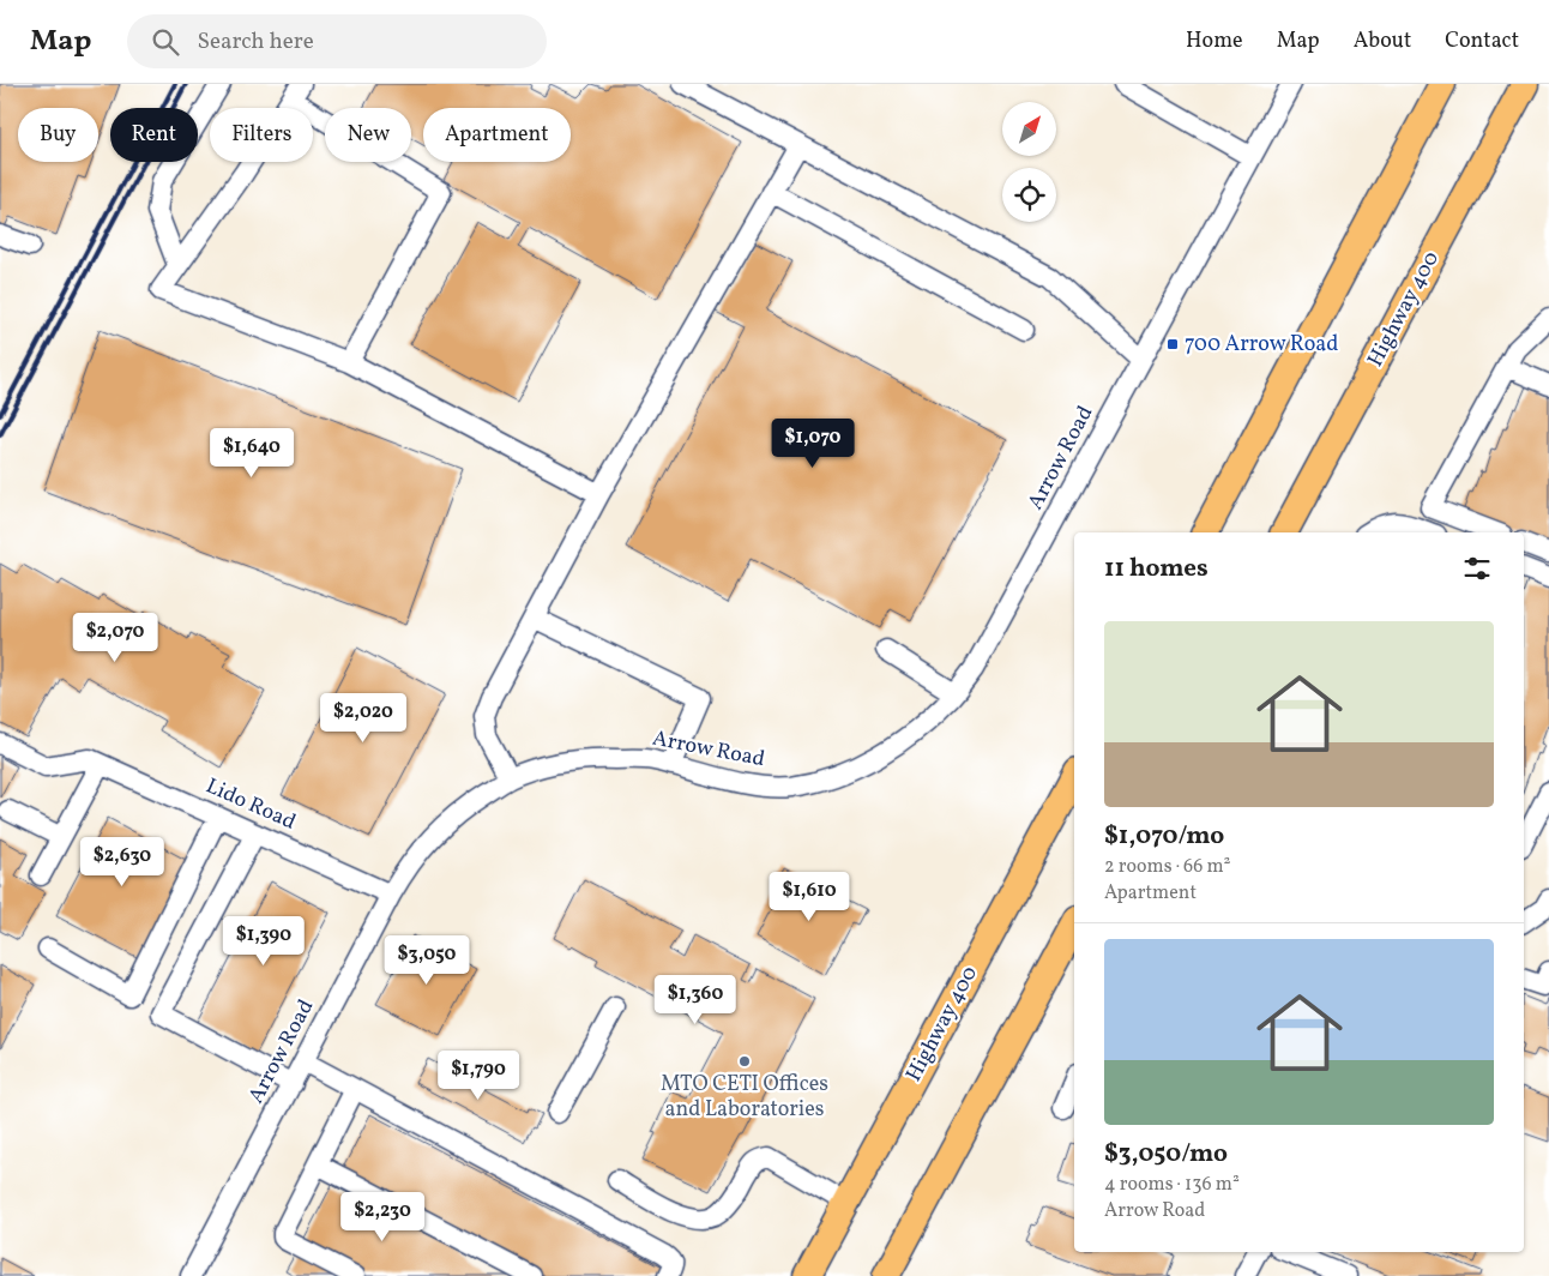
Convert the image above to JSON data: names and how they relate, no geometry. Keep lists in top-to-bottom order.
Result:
{
  "streets": {
    "highway": ["Highway 400"],
    "street": ["Arrow Road", "Lido Road"]
  },
  "crossings": [
    ["Arrow Road", "Lido Road"]
  ],
  "places": {
    "transit": ["700 Arrow Road"],
    "other": ["MTO CETI Offices and Laboratories"]
  },
  "north": "top right",
  "page": {
    "header": "Map",
    "search": "Search here",
    "nav": [
      "Home",
      "Map",
      "About",
      "Contact"
    ],
    "chip": [
      "Buy",
      "Rent",
      "Filters",
      "New",
      "Apartment"
    ],
    "price": [
      "$1,070",
      "$1,640",
      "$2,070",
      "$2,020",
      "$2,630",
      "$1,610",
      "$1,390",
      "$3,050",
      "$1,360",
      "$1,790",
      "$2,230"
    ],
    "heading": "11 homes",
    "list": [
      {
        "name": "$1,070/mo",
        "note": "2 rooms · 66 m² · Apartment"
      },
      {
        "name": "$3,050/mo",
        "note": "4 rooms · 136 m² · Arrow Road"
      }
    ]
  }
}
